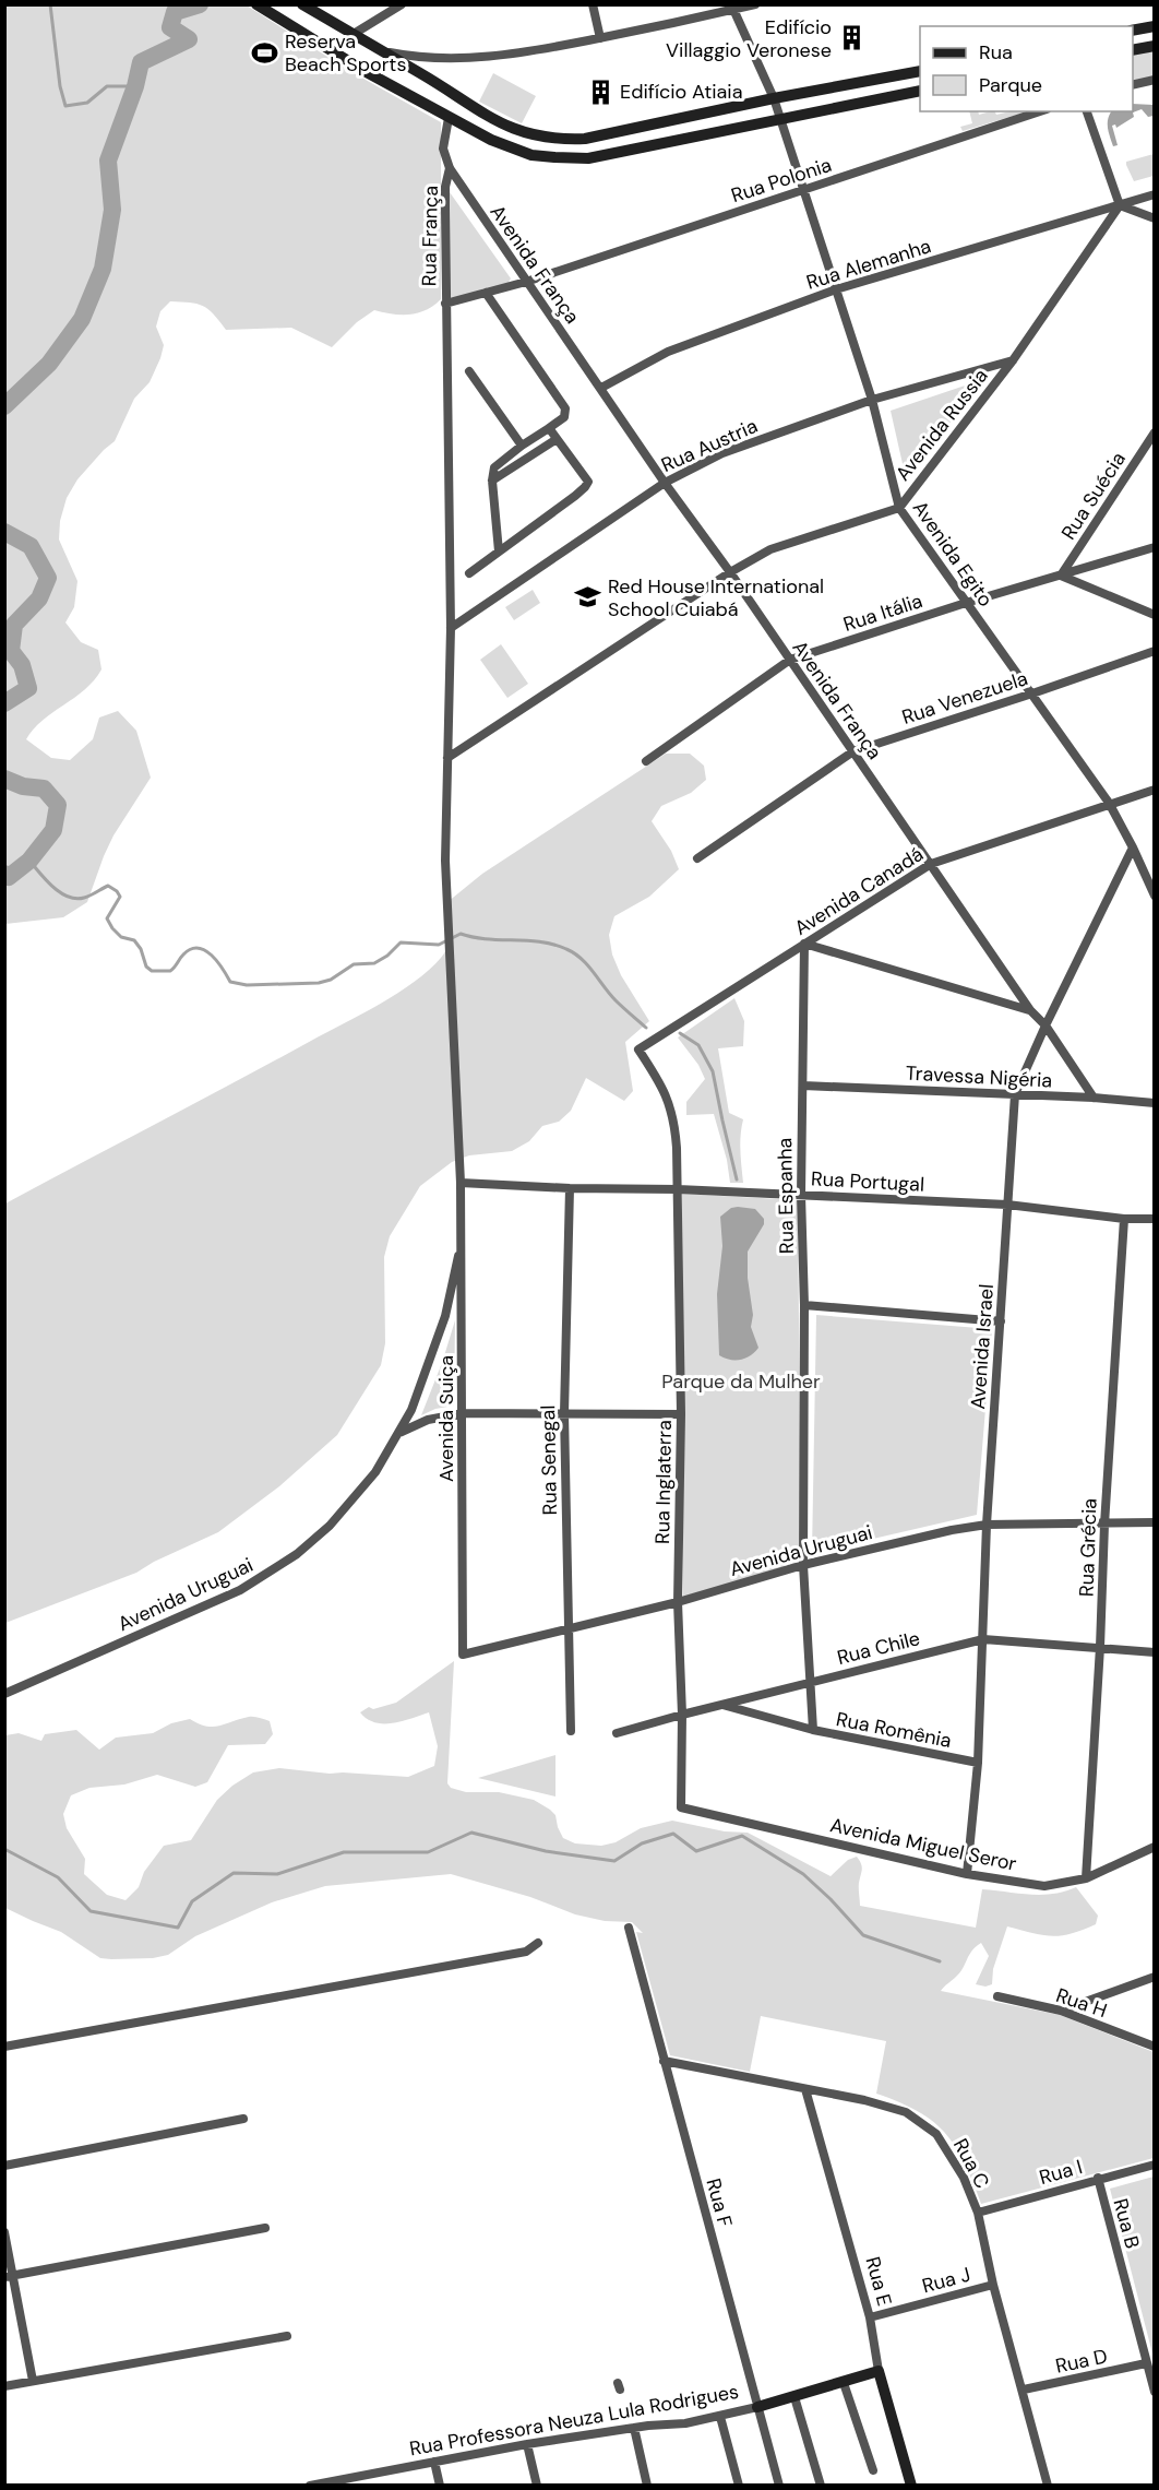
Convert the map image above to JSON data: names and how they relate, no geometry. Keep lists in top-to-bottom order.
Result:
{
  "streets": {
    "main road": ["Rua E", "Rua Professora Neuza Lula Rodrigues"],
    "street": [
      "Rua Polonia",
      "Rua França",
      "Avenida França",
      "Rua Alemanha",
      "Avenida Russia",
      "Rua Austria",
      "Rua Suécia",
      "Avenida Egito",
      "Rua Itália",
      "Rua Venezuela",
      "Avenida Canadá",
      "Travessa Nigéria",
      "Rua Portugal",
      "Rua Espanha",
      "Avenida Israel",
      "Avenida Suiça",
      "Rua Senegal",
      "Rua Inglaterra",
      "Rua Grécia",
      "Avenida Uruguai",
      "Rua Chile",
      "Rua Romênia",
      "Avenida Miguel Seror",
      "Rua H",
      "Rua C",
      "Rua I",
      "Rua F",
      "Rua B",
      "Rua J",
      "Rua D"
    ]
  },
  "crossings": [
    ["Rua Polonia", "Avenida França"],
    ["Rua Polonia", "Avenida Egito"],
    ["Rua França", "Avenida França"],
    ["Rua França", "Avenida Russia"],
    ["Rua França", "Rua Austria"],
    ["Rua França", "Avenida Suiça"],
    ["Avenida França", "Rua Alemanha"],
    ["Avenida França", "Avenida Russia"],
    ["Avenida França", "Rua Austria"],
    ["Avenida França", "Rua Itália"],
    ["Avenida França", "Rua Venezuela"],
    ["Avenida França", "Avenida Canadá"],
    ["Avenida França", "Travessa Nigéria"],
    ["Avenida França", "Avenida Israel"],
    ["Rua Alemanha", "Avenida Russia"],
    ["Rua Alemanha", "Avenida Egito"],
    ["Avenida Russia", "Rua Austria"],
    ["Avenida Russia", "Avenida Egito"],
    ["Avenida Russia", "Avenida Suiça"],
    ["Rua Austria", "Avenida Egito"],
    ["Rua Suécia", "Rua Itália"],
    ["Avenida Egito", "Rua Itália"],
    ["Avenida Egito", "Rua Venezuela"],
    ["Avenida Egito", "Avenida Canadá"],
    ["Avenida Egito", "Avenida Israel"],
    ["Avenida Canadá", "Rua Espanha"],
    ["Avenida Canadá", "Rua Inglaterra"],
    ["Travessa Nigéria", "Rua Espanha"],
    ["Travessa Nigéria", "Avenida Israel"],
    ["Rua Portugal", "Rua Espanha"],
    ["Rua Portugal", "Avenida Israel"],
    ["Rua Portugal", "Avenida Suiça"],
    ["Rua Portugal", "Rua Senegal"],
    ["Rua Portugal", "Rua Inglaterra"],
    ["Rua Portugal", "Rua Grécia"],
    ["Rua Espanha", "Avenida Uruguai"],
    ["Rua Espanha", "Rua Chile"],
    ["Rua Espanha", "Rua Romênia"],
    ["Avenida Israel", "Avenida Uruguai"],
    ["Avenida Israel", "Rua Chile"],
    ["Avenida Israel", "Rua Romênia"],
    ["Avenida Israel", "Avenida Miguel Seror"],
    ["Avenida Suiça", "Avenida Uruguai"],
    ["Rua Senegal", "Avenida Uruguai"],
    ["Rua Inglaterra", "Avenida Uruguai"],
    ["Rua Inglaterra", "Rua Chile"],
    ["Rua Inglaterra", "Avenida Miguel Seror"],
    ["Rua Grécia", "Avenida Uruguai"],
    ["Rua Grécia", "Rua Chile"],
    ["Rua Grécia", "Avenida Miguel Seror"],
    ["Rua Chile", "Rua Romênia"],
    ["Rua C", "Rua I"],
    ["Rua C", "Rua F"],
    ["Rua C", "Rua J"],
    ["Rua C", "Rua E"],
    ["Rua C", "Rua D"],
    ["Rua I", "Rua B"],
    ["Rua F", "Rua Professora Neuza Lula Rodrigues"],
    ["Rua B", "Rua D"],
    ["Rua J", "Rua E"],
    ["Rua E", "Rua Professora Neuza Lula Rodrigues"]
  ],
  "parks": ["Parque da Mulher"],
  "places": {
    "building": ["Edifício Villaggio Veronese", "Edifício Atiaia"],
    "sports": ["Reserva Beach Sports"],
    "school or university": ["Red House International School Cuiabá"]
  },
  "legend": ["Rua", "Parque"]
}
